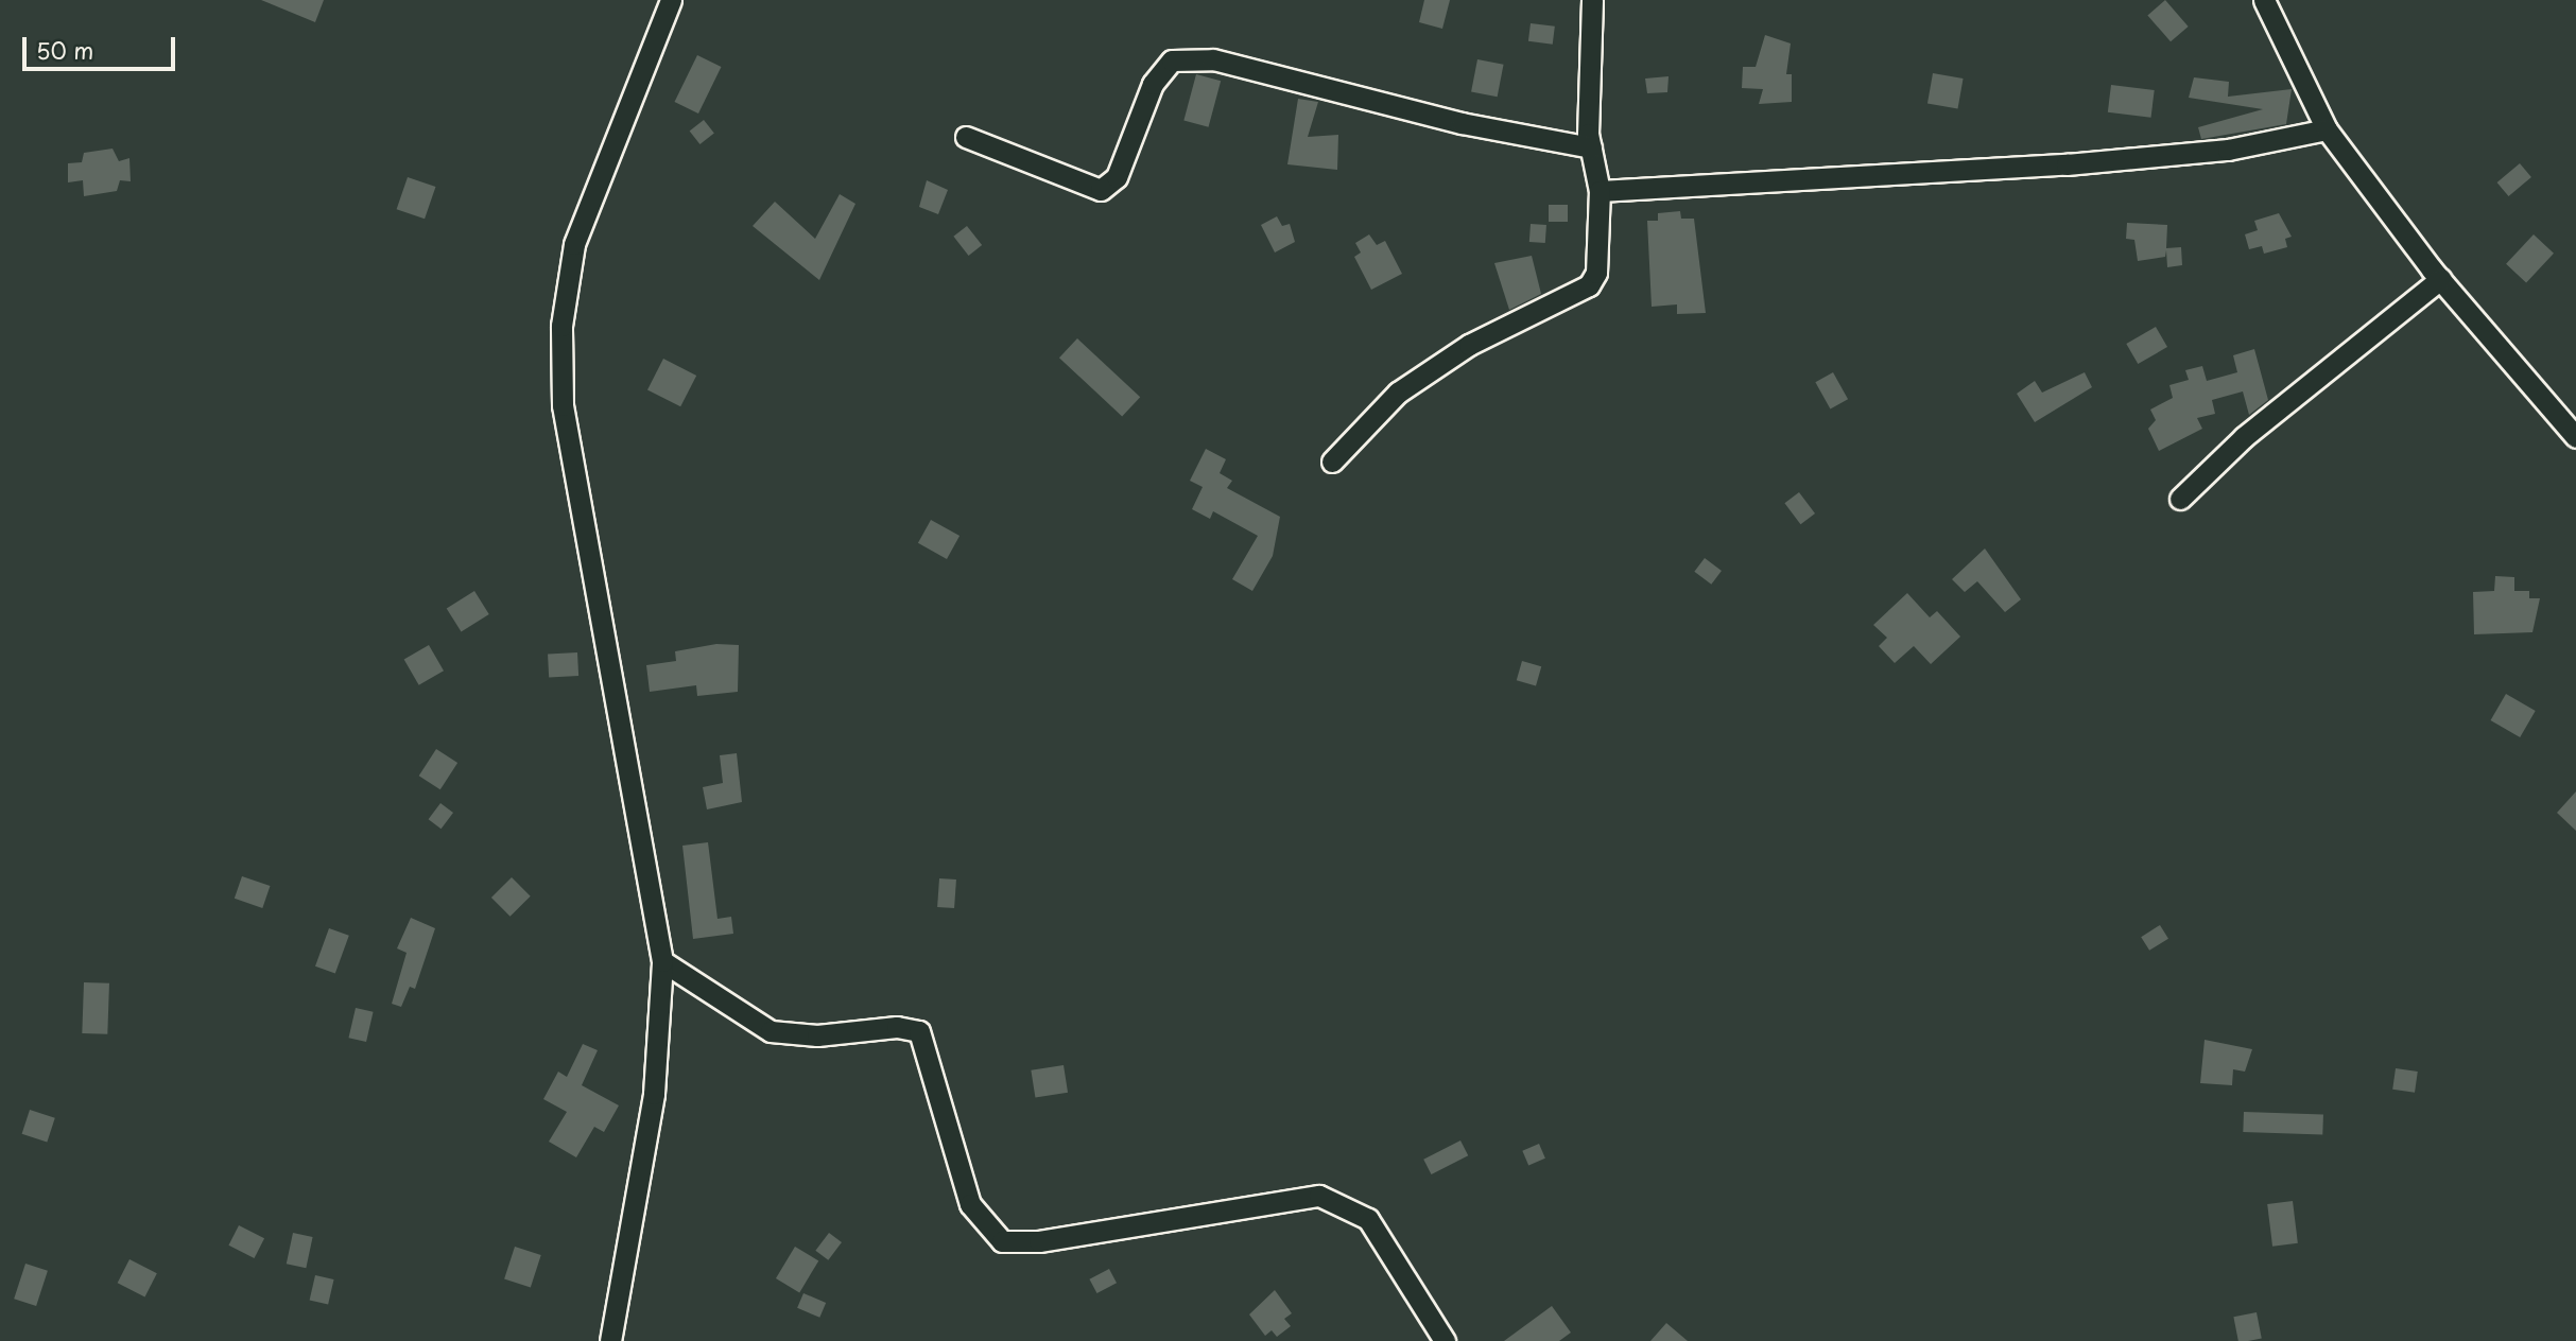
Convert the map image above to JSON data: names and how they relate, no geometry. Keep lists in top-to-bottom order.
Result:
{
  "scale_bar": "50 m"
}
